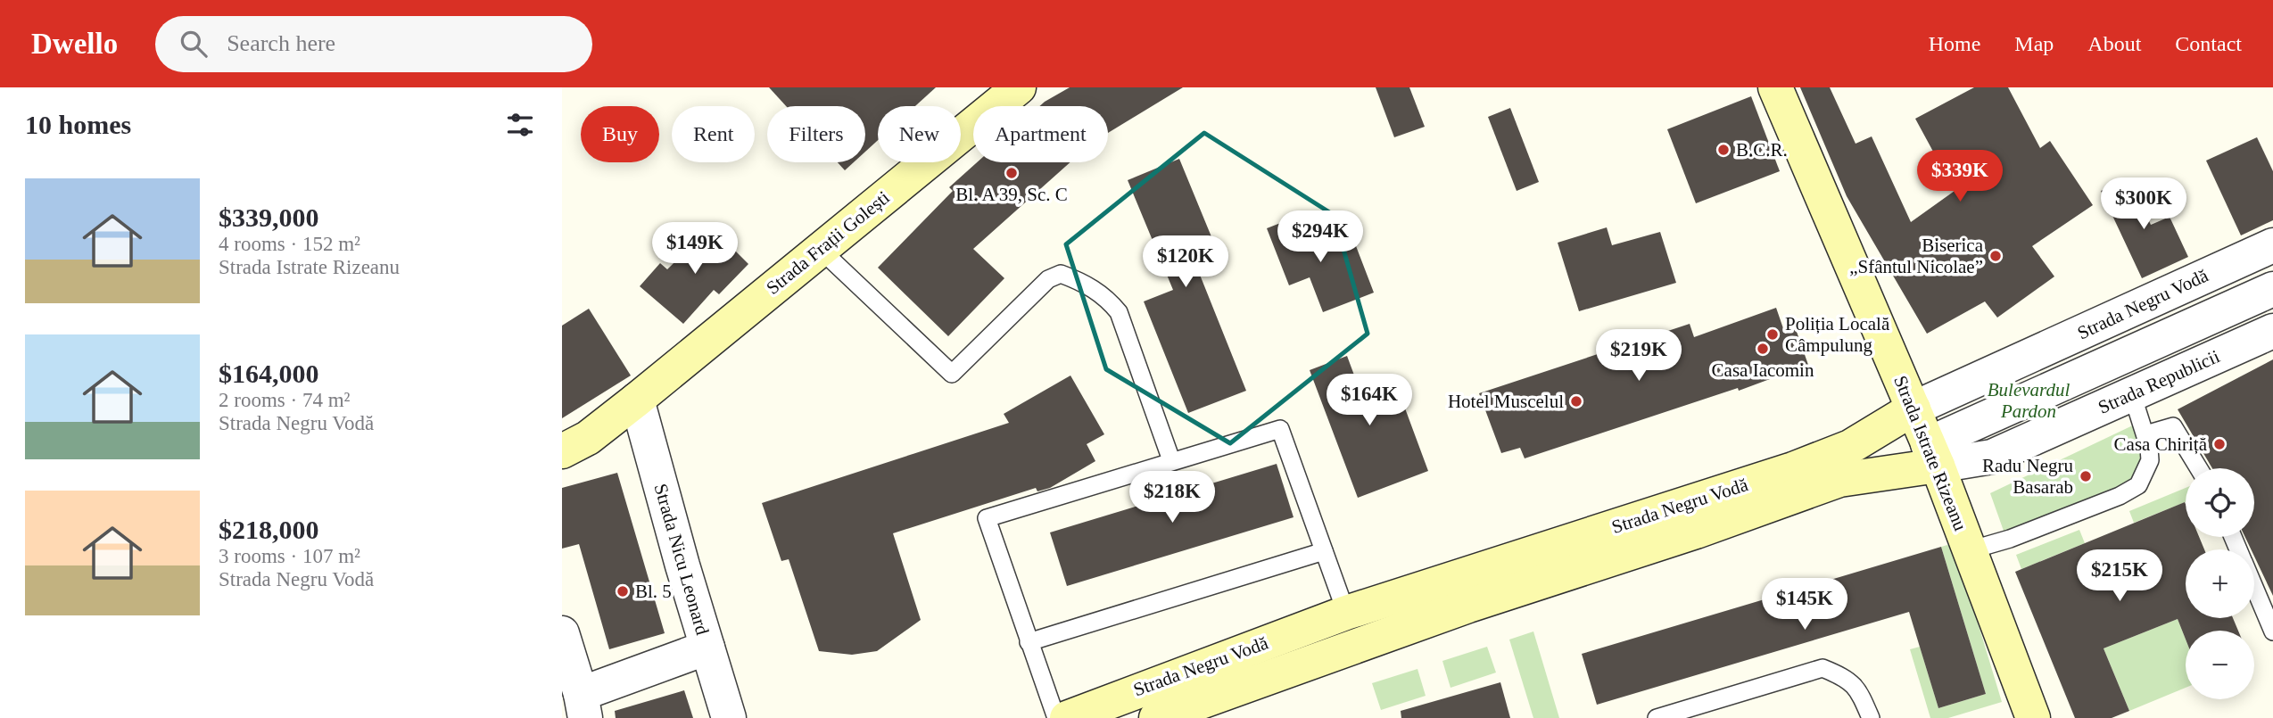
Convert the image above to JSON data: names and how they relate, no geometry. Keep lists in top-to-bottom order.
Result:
{
  "streets": {
    "street": [
      "Strada Frații Golești",
      "Strada Negru Vodă",
      "Strada Republicii",
      "Strada Istrate Rizeanu",
      "Strada Nicu Leonard"
    ]
  },
  "crossings": [
    ["Strada Frații Golești", "Strada Nicu Leonard"],
    ["Strada Negru Vodă", "Strada Republicii"],
    ["Strada Negru Vodă", "Strada Istrate Rizeanu"],
    ["Strada Republicii", "Strada Istrate Rizeanu"]
  ],
  "parks": ["Bulevardul Pardon"],
  "places": [
    "B.C.R.",
    "Bl. A 39, Sc. C",
    "Biserica „Sfântul Nicolae”",
    "Poliția Locală Câmpulung",
    "Casa Iacomin",
    "Hotel Muscelul",
    "Casa Chiriță",
    "Radu Negru Basarab",
    "Bl. 5"
  ],
  "page": {
    "header": "Dwello",
    "search": "Search here",
    "nav": [
      "Home",
      "Map",
      "About",
      "Contact"
    ],
    "heading": "10 homes",
    "chip": [
      "Buy",
      "Rent",
      "Filters",
      "New",
      "Apartment"
    ],
    "price": [
      "$339K",
      "$300K",
      "$294K",
      "$149K",
      "$120K",
      "$219K",
      "$164K",
      "$218K",
      "$215K",
      "$145K"
    ],
    "list": [
      {
        "name": "$339,000",
        "note": "4 rooms · 152 m² · Strada Istrate Rizeanu"
      },
      {
        "name": "$164,000",
        "note": "2 rooms · 74 m² · Strada Negru Vodă"
      },
      {
        "name": "$218,000",
        "note": "3 rooms · 107 m² · Strada Negru Vodă"
      }
    ],
    "map_buttons": ["+", "−"]
  }
}
